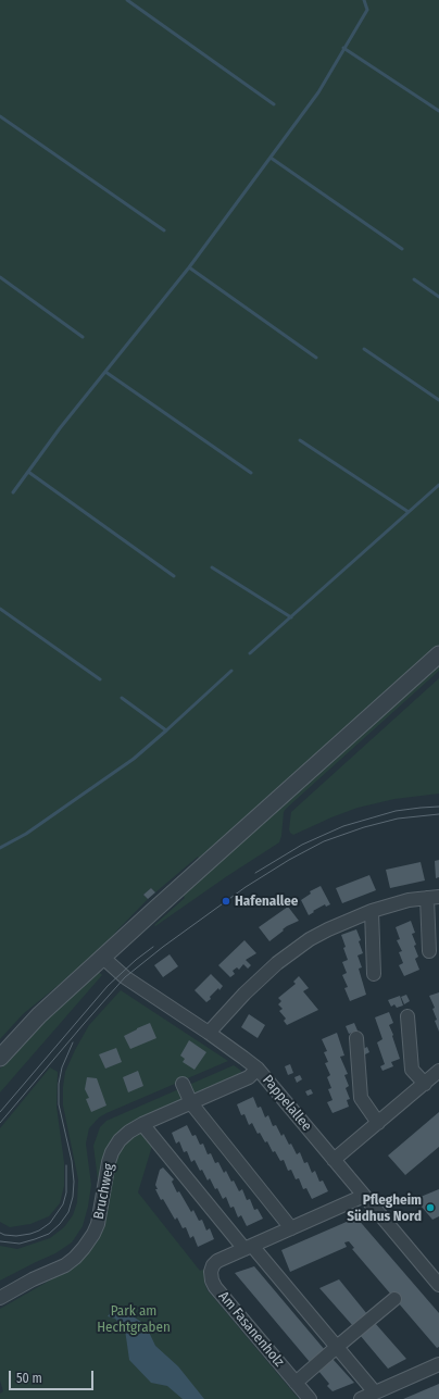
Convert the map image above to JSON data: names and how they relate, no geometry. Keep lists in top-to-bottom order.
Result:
{
  "streets": {
    "street": ["Pappelallee", "Bruchweg", "Am Fasanenholz"]
  },
  "crossings": [
    ["Pappelallee", "Bruchweg"],
    ["Pappelallee", "Am Fasanenholz"]
  ],
  "parks": ["Park am Hechtgraben"],
  "places": ["Hafenallee", "Pflegheim Südhus Nord"],
  "scale_bar": "50 m"
}
